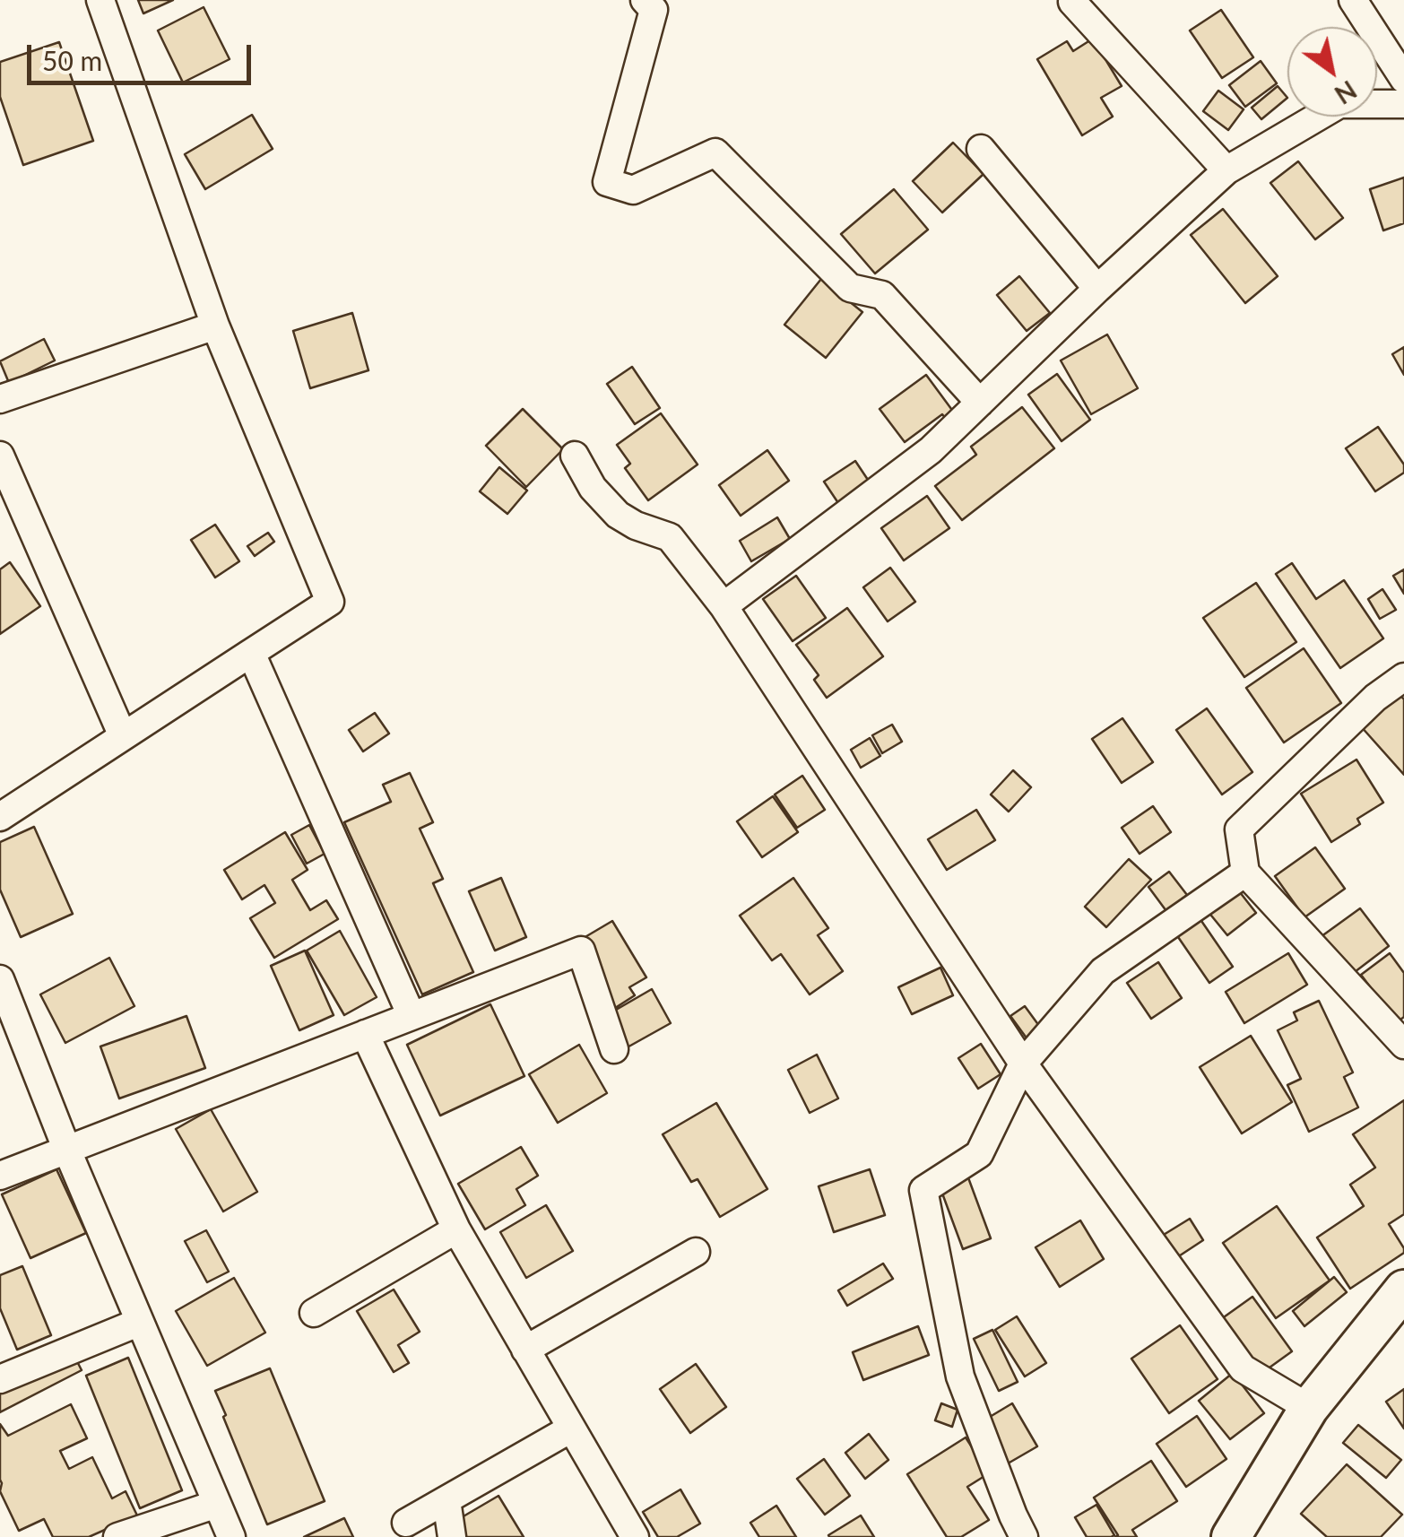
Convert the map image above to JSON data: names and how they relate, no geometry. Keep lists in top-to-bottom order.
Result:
{
  "scale_bar": "50 m",
  "north": "bottom right"
}
